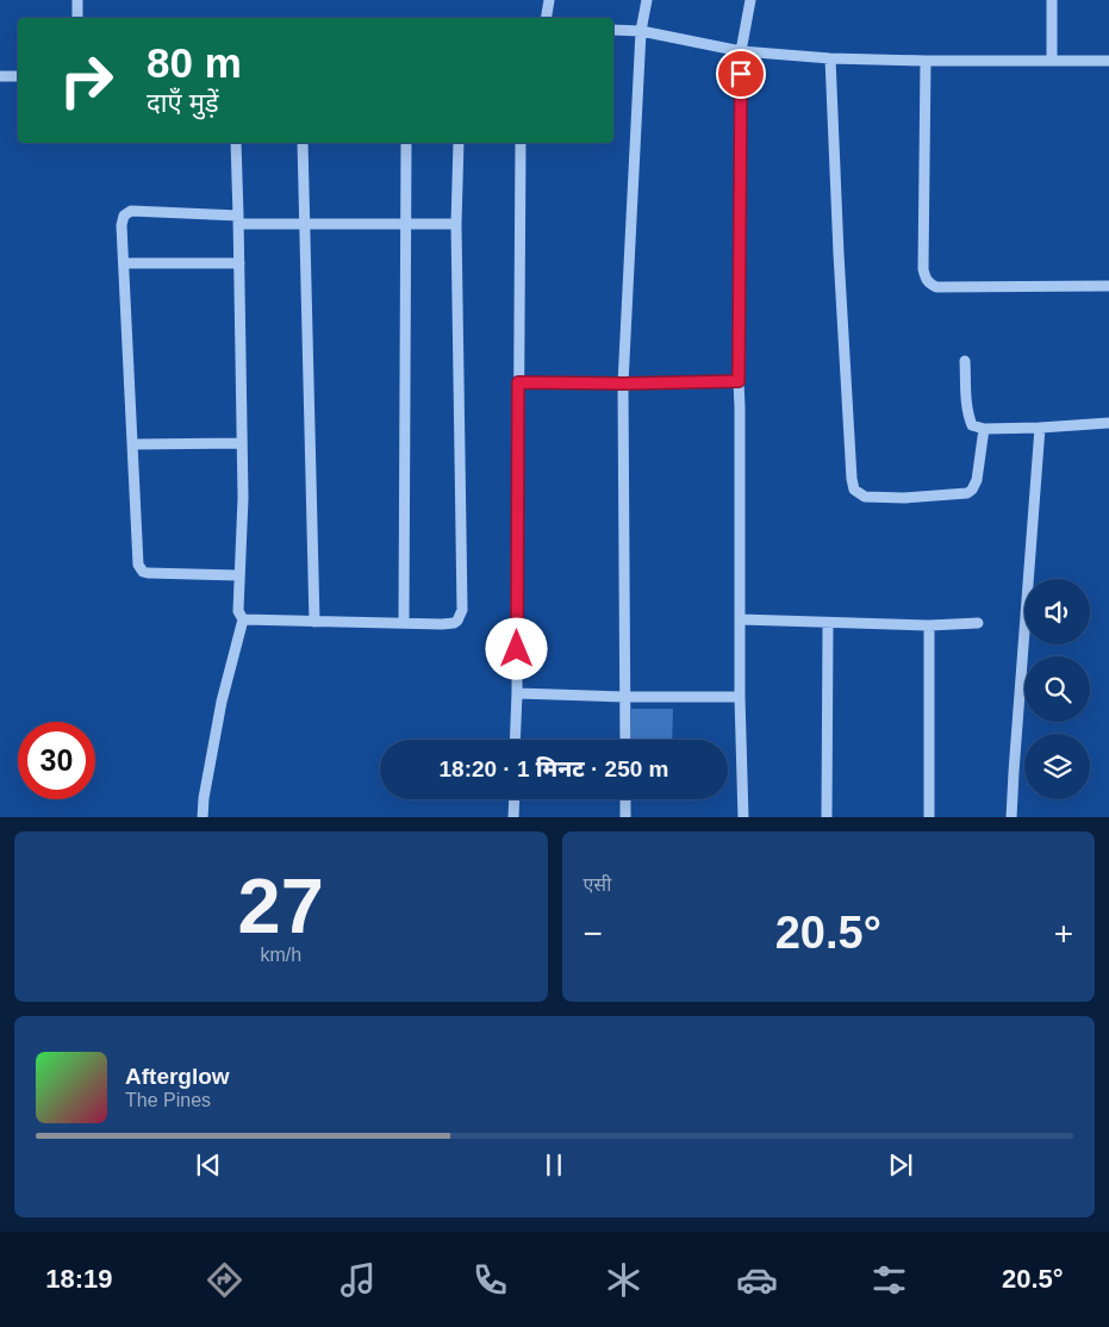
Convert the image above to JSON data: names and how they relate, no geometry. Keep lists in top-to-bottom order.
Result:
{
  "page": {
    "turn": ["80 m", "दाएँ मुड़ें"],
    "limit": "30",
    "trip": "18:20 · 1 मिनट · 250 m",
    "tile": [
      ["27", "km/h"],
      "एसी"
    ],
    "heat": ["−", "20.5°", "+"],
    "song": ["Afterglow", "The Pines"],
    "tabs": ["18:19", "20.5°"]
  }
}
